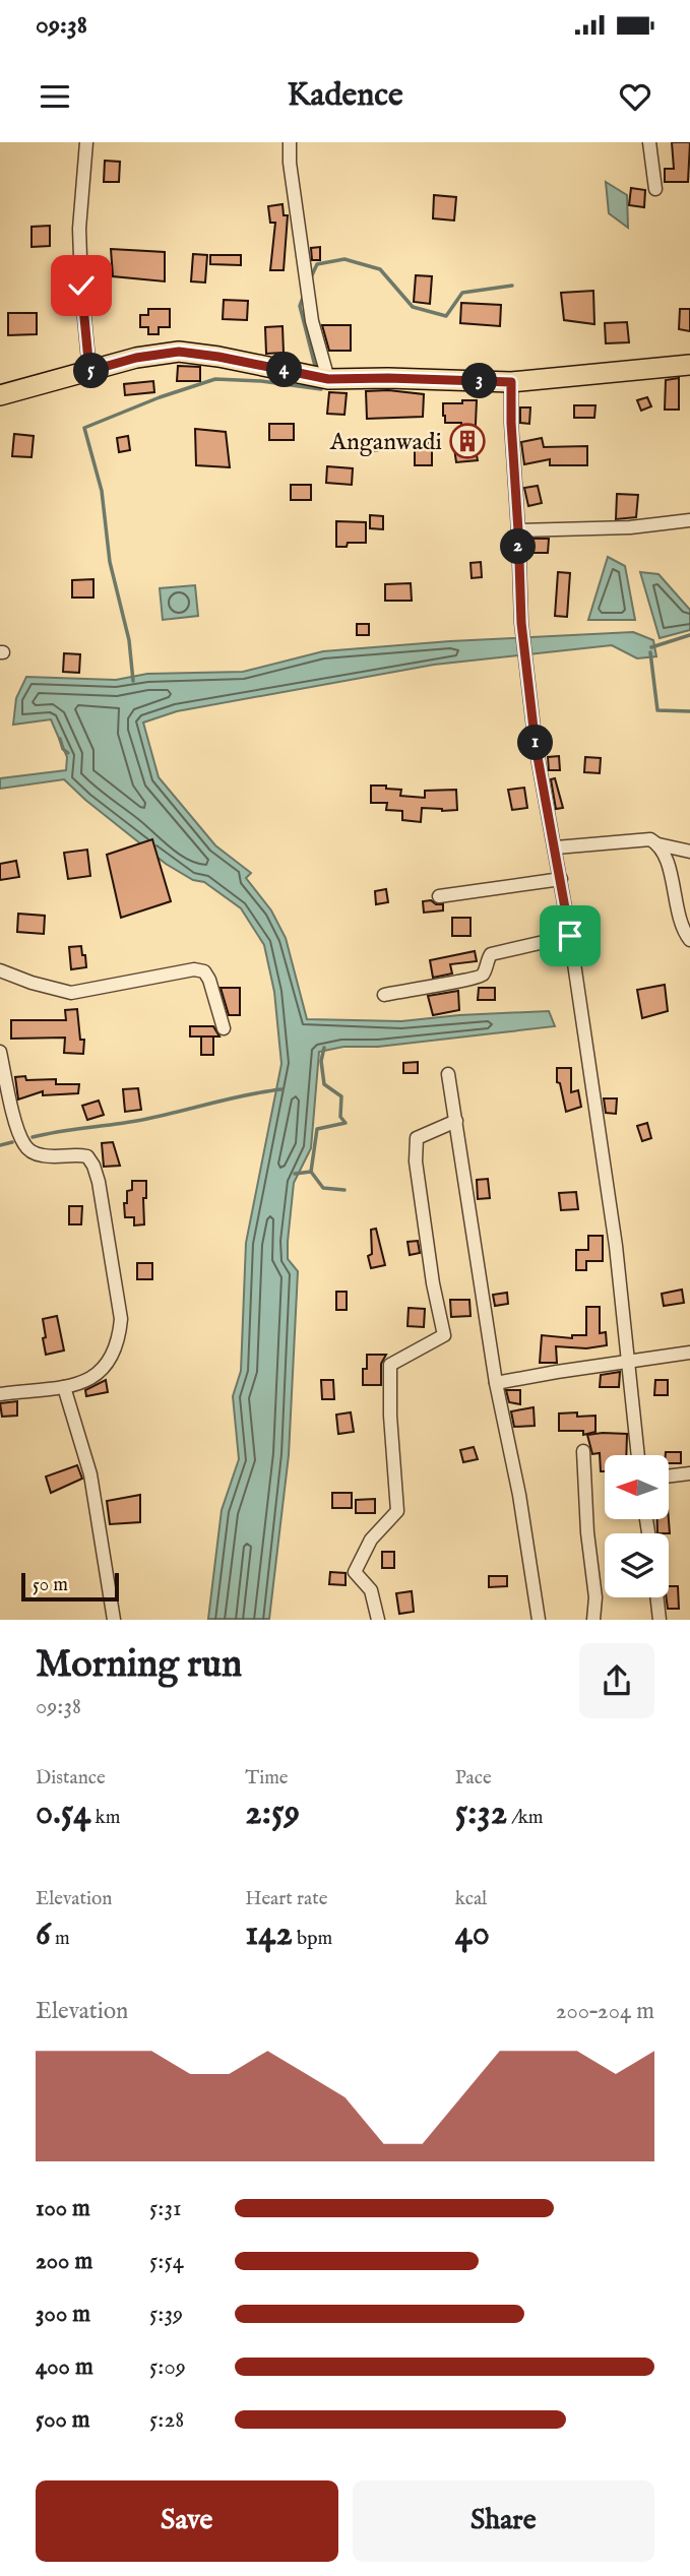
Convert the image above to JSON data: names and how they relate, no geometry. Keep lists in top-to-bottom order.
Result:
{
  "places": {
    "building": ["Anganwadi"]
  },
  "scale_bar": "50 m",
  "north": "left",
  "page": {
    "status": "09:38",
    "header": "Kadence",
    "pins": [
      "4",
      "5",
      "3",
      "2",
      "1"
    ],
    "scale": "50 m",
    "heading": ["Morning run", "09:38"],
    "stats": [
      ["Distance", "0.54 km"],
      ["Time", "2:59"],
      ["Pace", "5:32 /km"],
      ["Elevation", "6 m"],
      ["Heart rate", "142 bpm"],
      ["kcal", "40"]
    ],
    "chart": ["Elevation", "200–204 m"],
    "list": [
      {
        "name": "100 m",
        "note": "5:31"
      },
      {
        "name": "200 m",
        "note": "5:54"
      },
      {
        "name": "300 m",
        "note": "5:39"
      },
      {
        "name": "400 m",
        "note": "5:09"
      },
      {
        "name": "500 m",
        "note": "5:28"
      }
    ],
    "buttons": ["Save", "Share"]
  }
}
